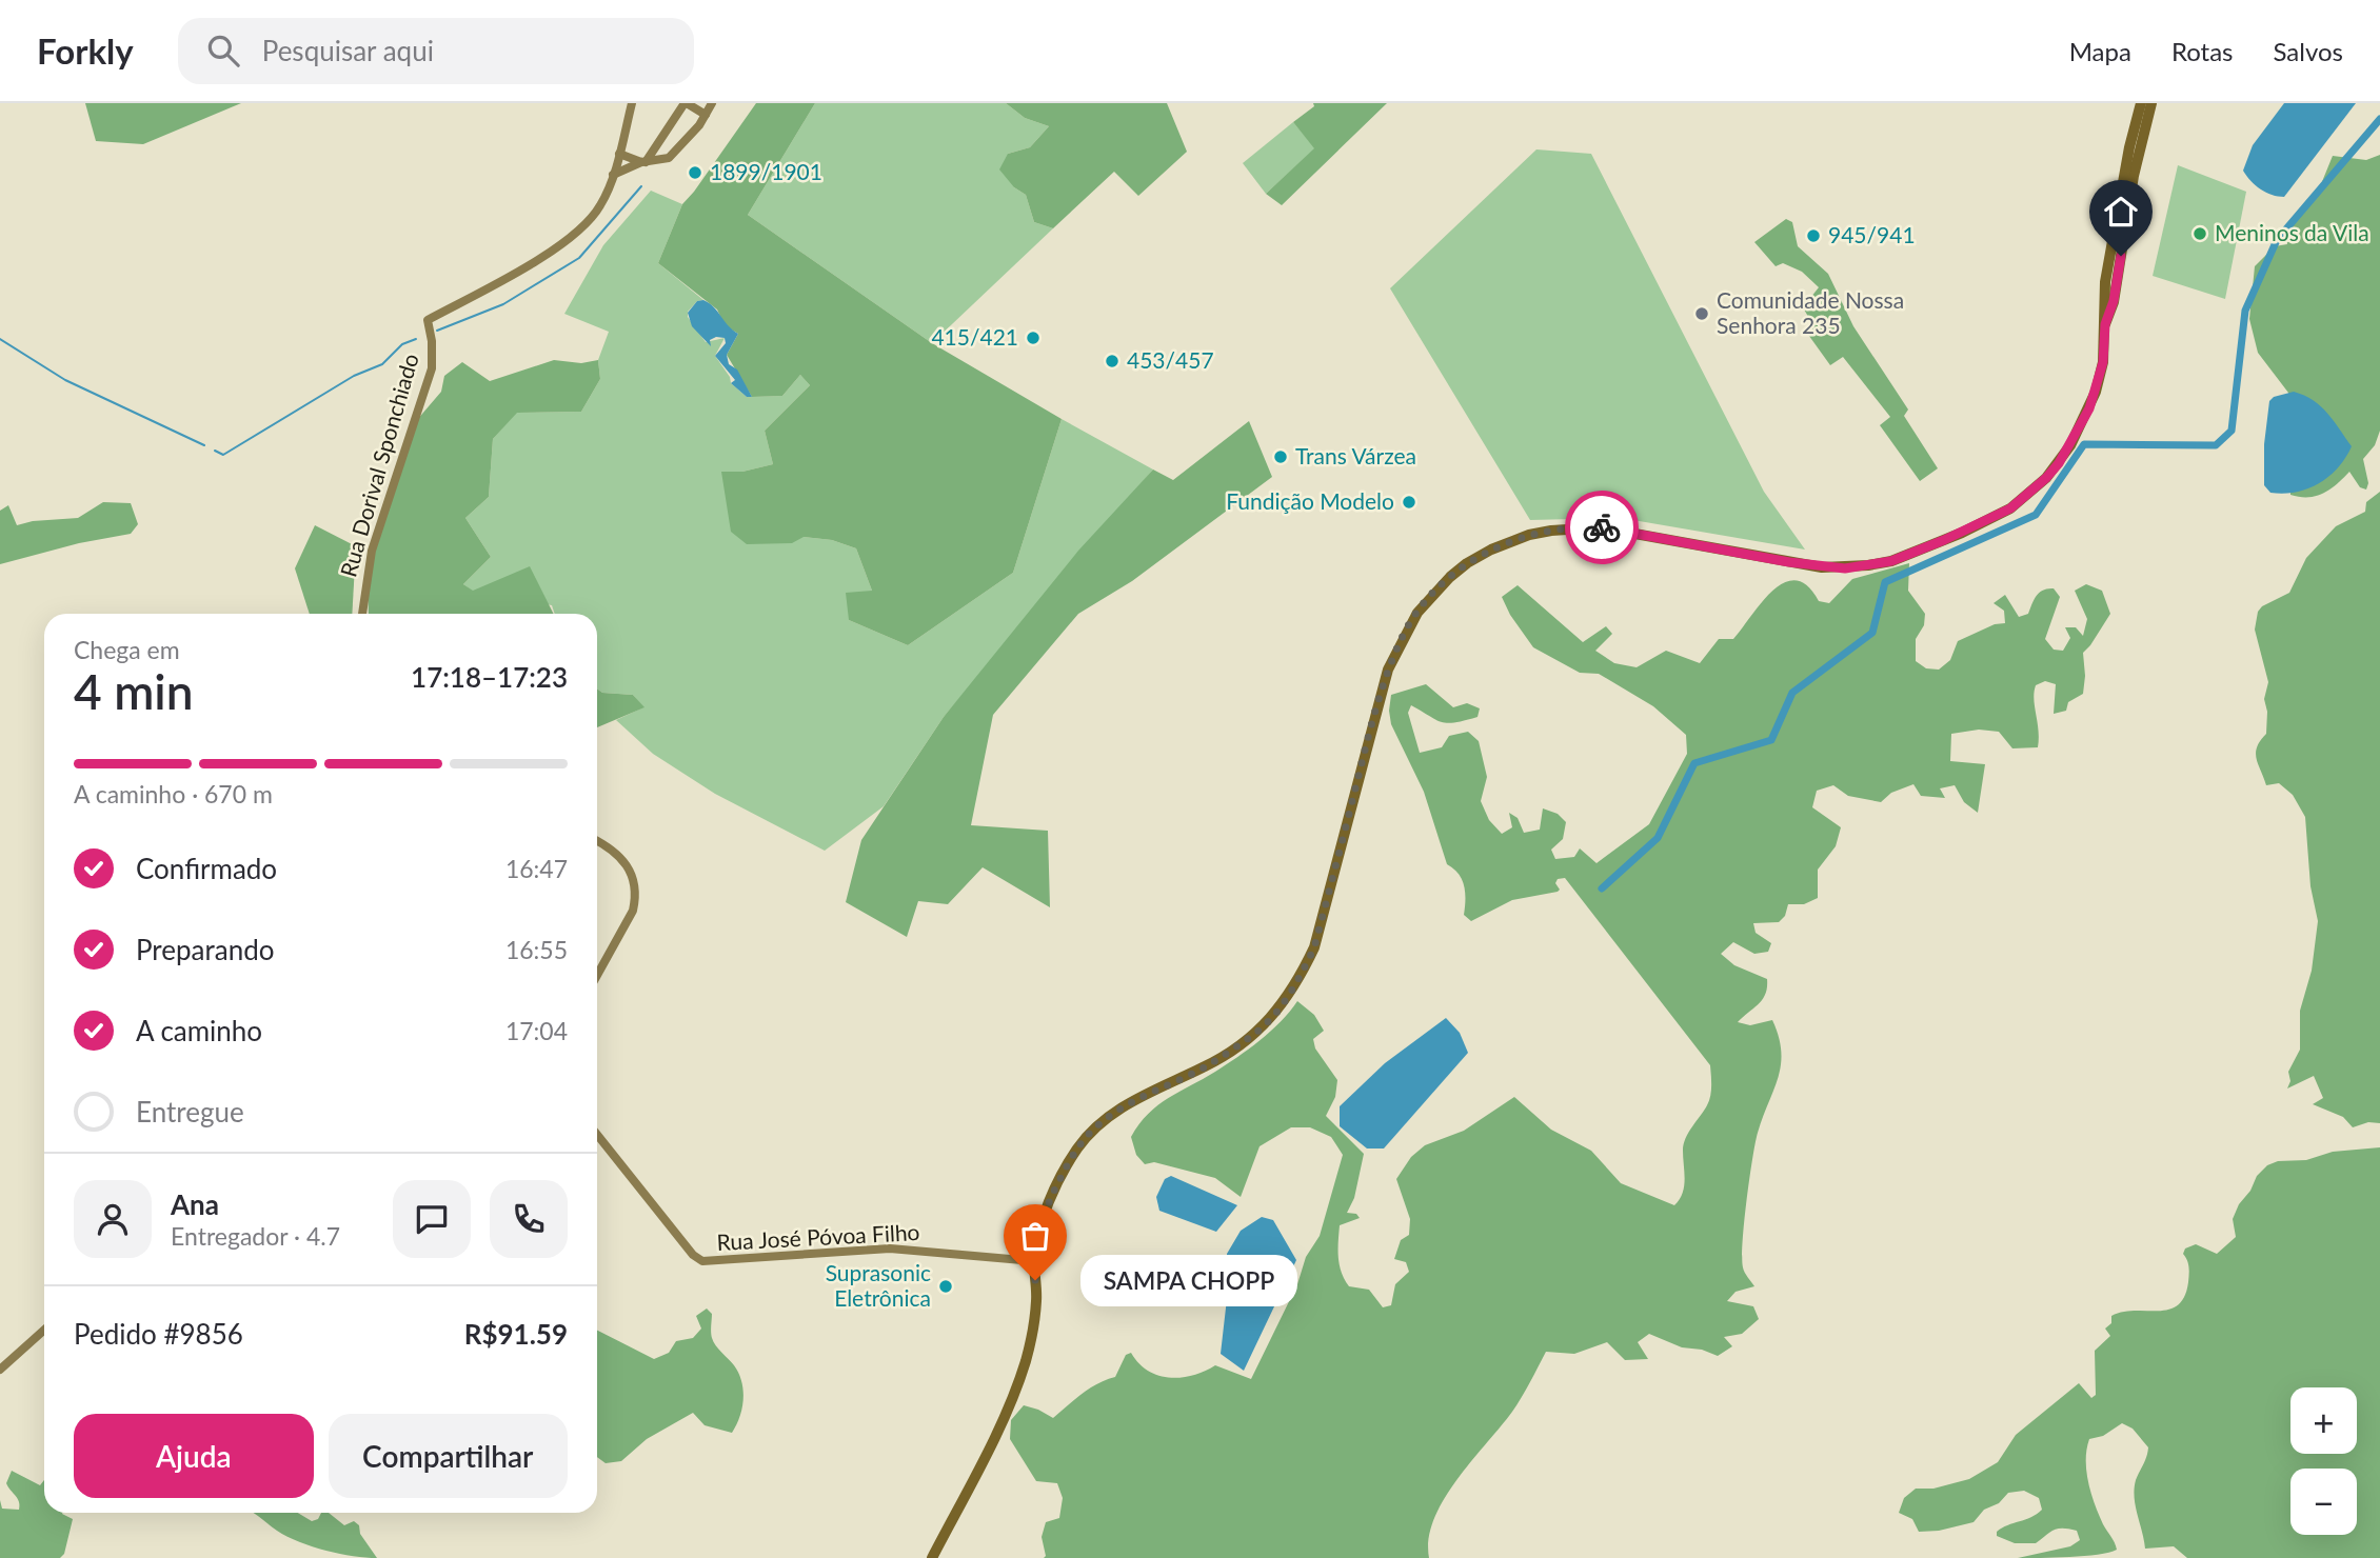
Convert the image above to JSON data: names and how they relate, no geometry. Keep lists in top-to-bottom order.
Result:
{
  "streets": {
    "street": ["Rua Dorival Sponchiado", "Rua José Póvoa Filho"]
  },
  "places": [
    "1899/1901",
    "Meninos da Vila",
    "945/941",
    "Comunidade Nossa Senhora 235",
    "415/421",
    "453/457",
    "Trans Várzea",
    "Fundição Modelo",
    "SAMPA CHOPP",
    "Suprasonic Eletrônica"
  ],
  "page": {
    "header": "Forkly",
    "search": "Pesquisar aqui",
    "nav": ["Mapa", "Rotas", "Salvos"],
    "heading": ["4 min", "Chega em", "17:18–17:23"],
    "panel": [
      "Ana",
      "Entregador · 4.7",
      "Pedido #9856",
      "R$91.59"
    ],
    "bar": "A caminho · 670 m",
    "list": [
      ["Confirmado", "16:47"],
      ["Preparando", "16:55"],
      ["A caminho", "17:04"],
      "Entregue"
    ],
    "bubble": "SAMPA CHOPP",
    "map_buttons": ["+", "−"],
    "buttons": ["Ajuda", "Compartilhar"]
  }
}
